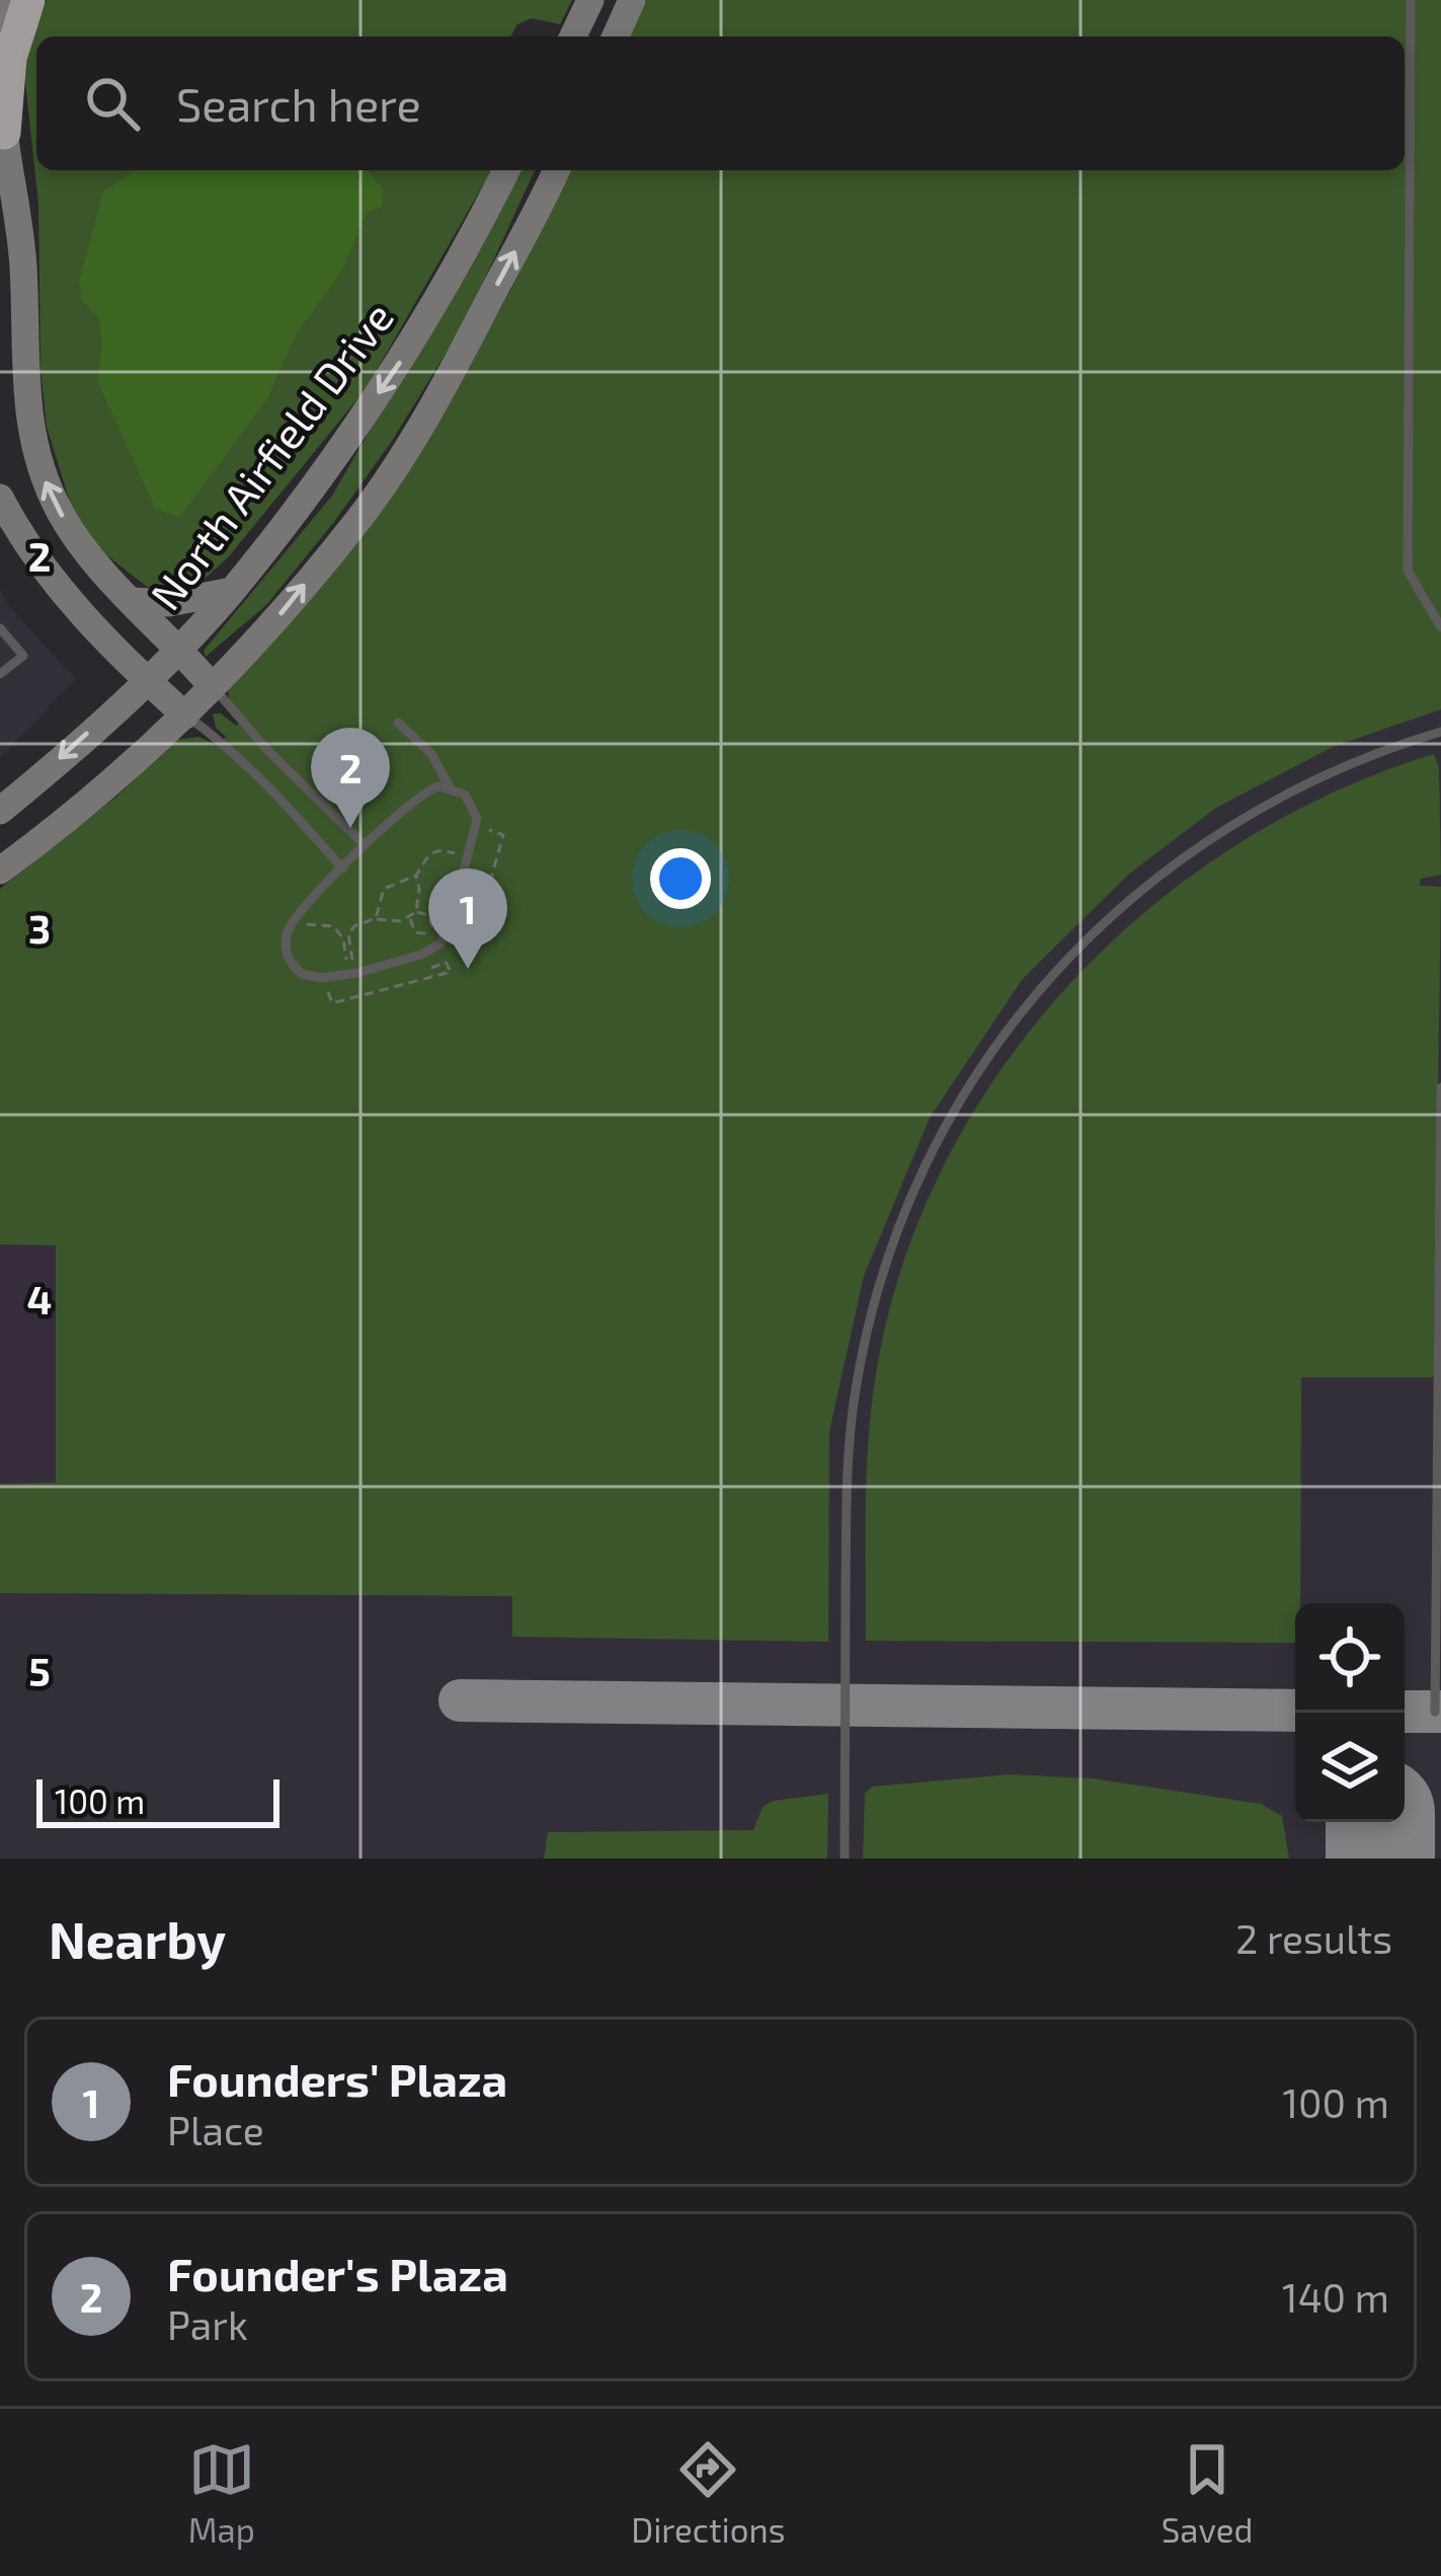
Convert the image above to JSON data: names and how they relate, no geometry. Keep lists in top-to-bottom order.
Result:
{
  "streets": {
    "main road": ["North Airfield Drive"]
  },
  "scale_bar": "100 m",
  "page": {
    "search": "Search here",
    "pins": ["2", "1"],
    "scale": "100 m",
    "heading": ["Nearby", "2 results"],
    "list": [
      {
        "mark": "1",
        "name": "Founders' Plaza",
        "note": "Place",
        "value": "100 m"
      },
      {
        "mark": "2",
        "name": "Founder's Plaza",
        "note": "Park",
        "value": "140 m"
      }
    ],
    "nav": ["Map", "Directions", "Saved"]
  },
  "grid": {
    "rows": [
      "2",
      "3",
      "4",
      "5"
    ]
  }
}
